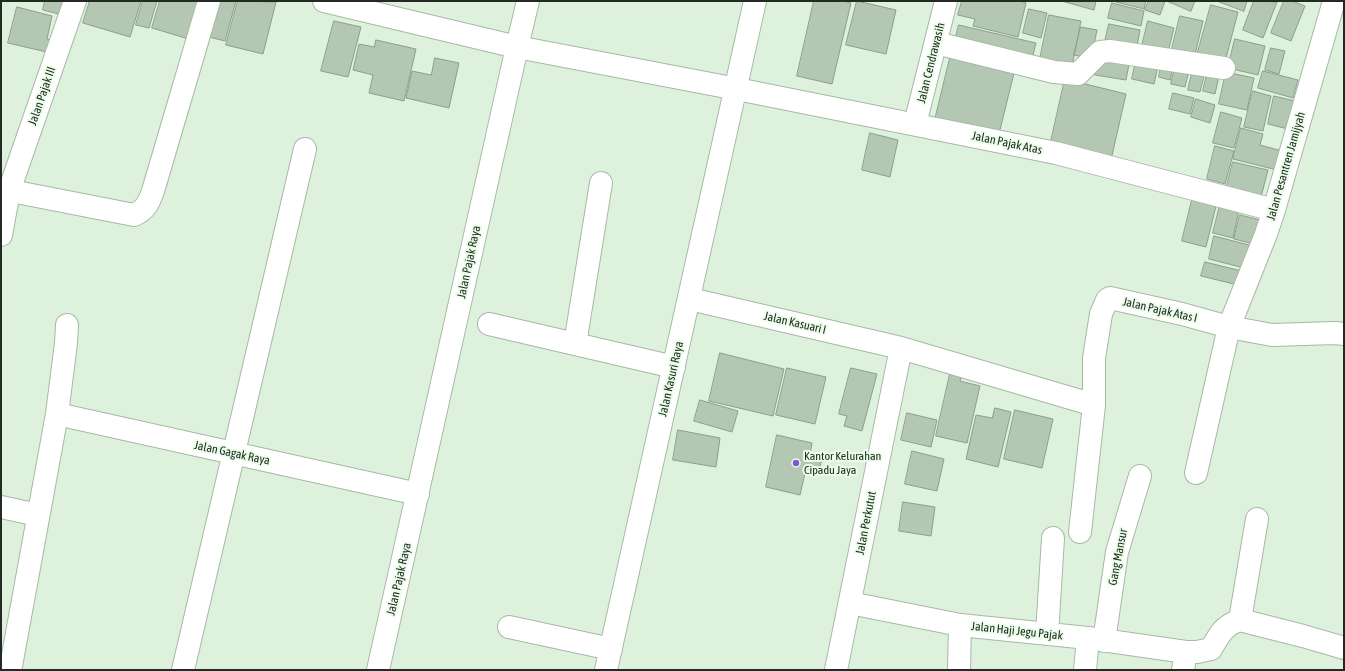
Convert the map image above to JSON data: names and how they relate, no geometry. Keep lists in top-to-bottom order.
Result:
{
  "streets": {
    "street": [
      "Jalan Cendrawasih",
      "Jalan Pajak III",
      "Jalan Pajak Atas",
      "Jalan Pesantren Jamijyah",
      "Jalan Pajak Raya",
      "Jalan Pajak Atas I",
      "Jalan Kasuari I",
      "Jalan Kasuri Raya",
      "Jalan Gagak Raya",
      "Jalan Perkutut",
      "Gang Mansur",
      "Jalan Haji Jegu Pajak"
    ]
  },
  "crossings": [
    ["Jalan Cendrawasih", "Jalan Pajak Atas"],
    ["Jalan Pajak Atas", "Jalan Pesantren Jamijyah"],
    ["Jalan Pajak Atas", "Jalan Pajak Raya"],
    ["Jalan Pajak Atas", "Jalan Kasuri Raya"],
    ["Jalan Pesantren Jamijyah", "Jalan Pajak Atas I"],
    ["Jalan Pajak Raya", "Jalan Gagak Raya"],
    ["Jalan Pajak Atas I", "Jalan Kasuari I"],
    ["Jalan Kasuari I", "Jalan Kasuri Raya"],
    ["Jalan Kasuari I", "Jalan Perkutut"],
    ["Jalan Perkutut", "Jalan Haji Jegu Pajak"],
    ["Gang Mansur", "Jalan Haji Jegu Pajak"]
  ],
  "places": ["Kantor Kelurahan Cipadu Jaya"]
}
